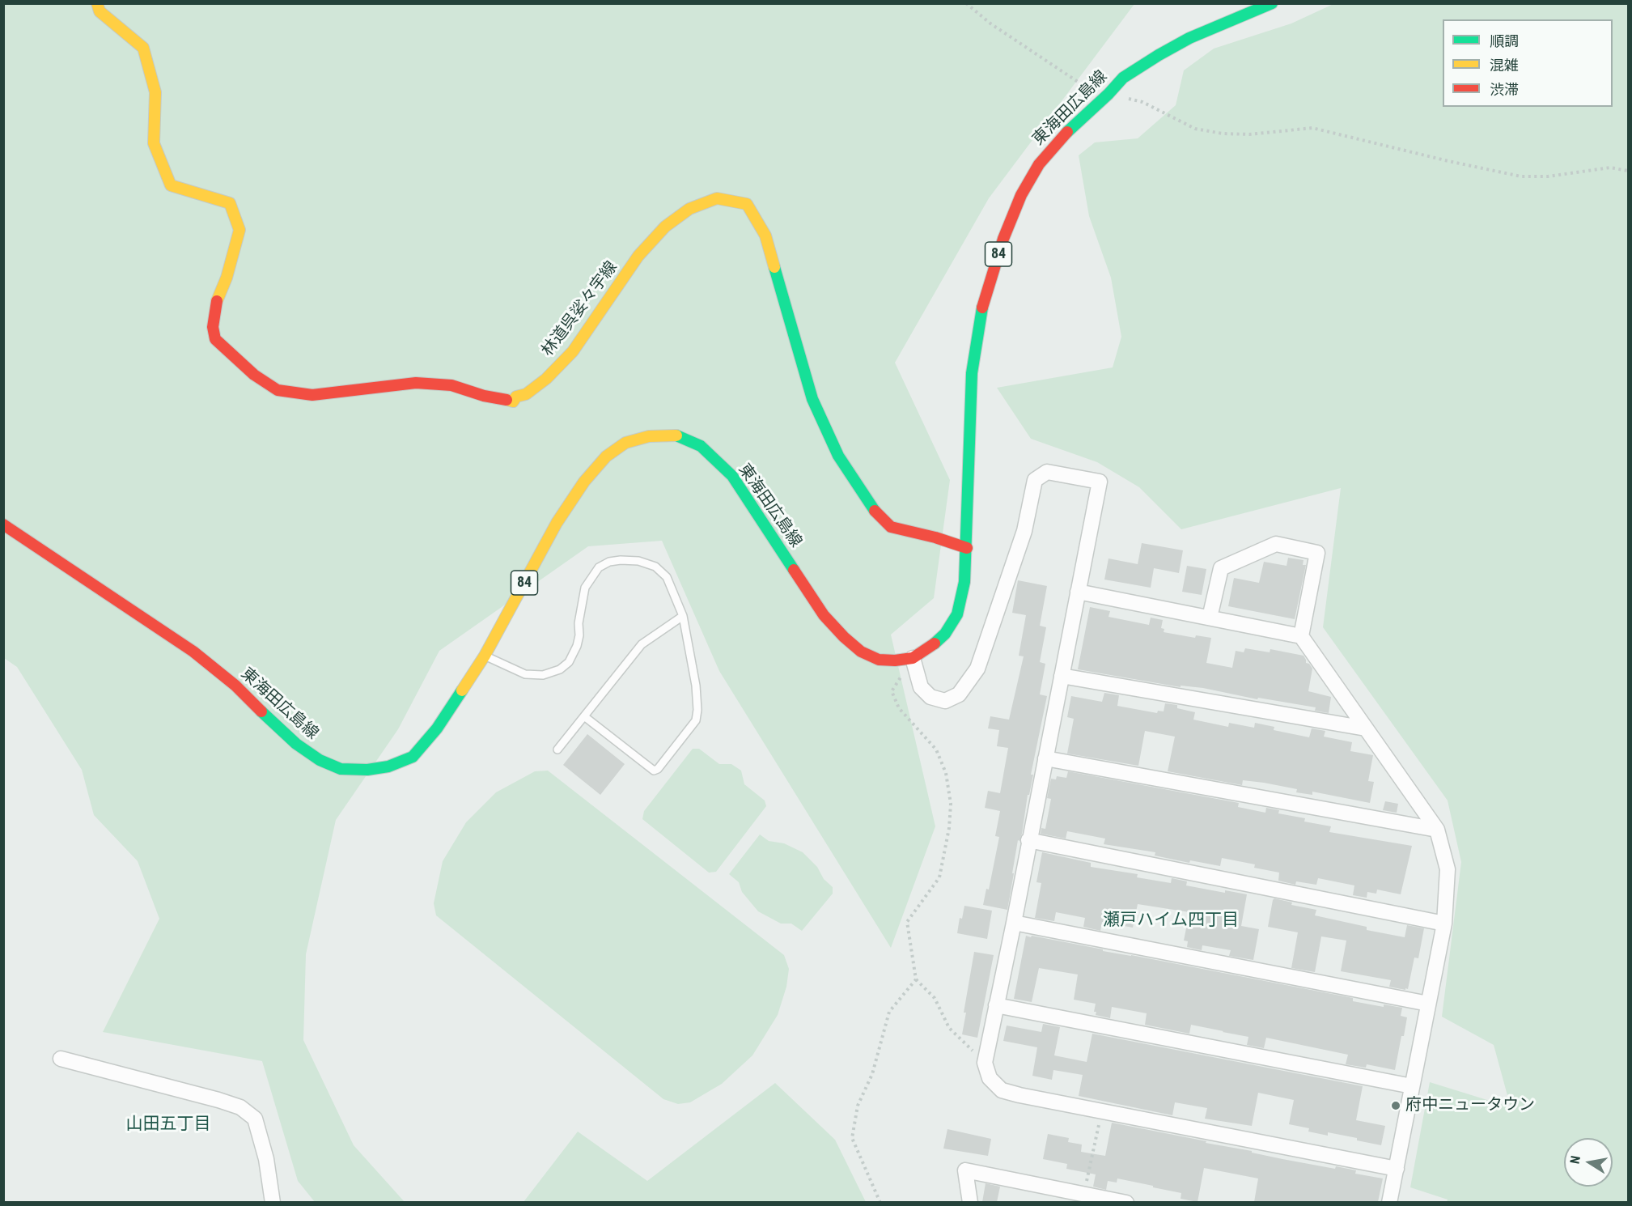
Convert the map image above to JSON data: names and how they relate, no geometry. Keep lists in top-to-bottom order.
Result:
{
  "streets": {
    "main road": ["東海田広島線", "84", "林道呉娑々宇線"]
  },
  "crossings": [
    ["東海田広島線", "林道呉娑々宇線"]
  ],
  "districts": ["瀬戸ハイム四丁目", "山田五丁目"],
  "places": ["府中ニュータウン"],
  "legend": ["順調", "混雑", "渋滞"],
  "north": "left"
}
